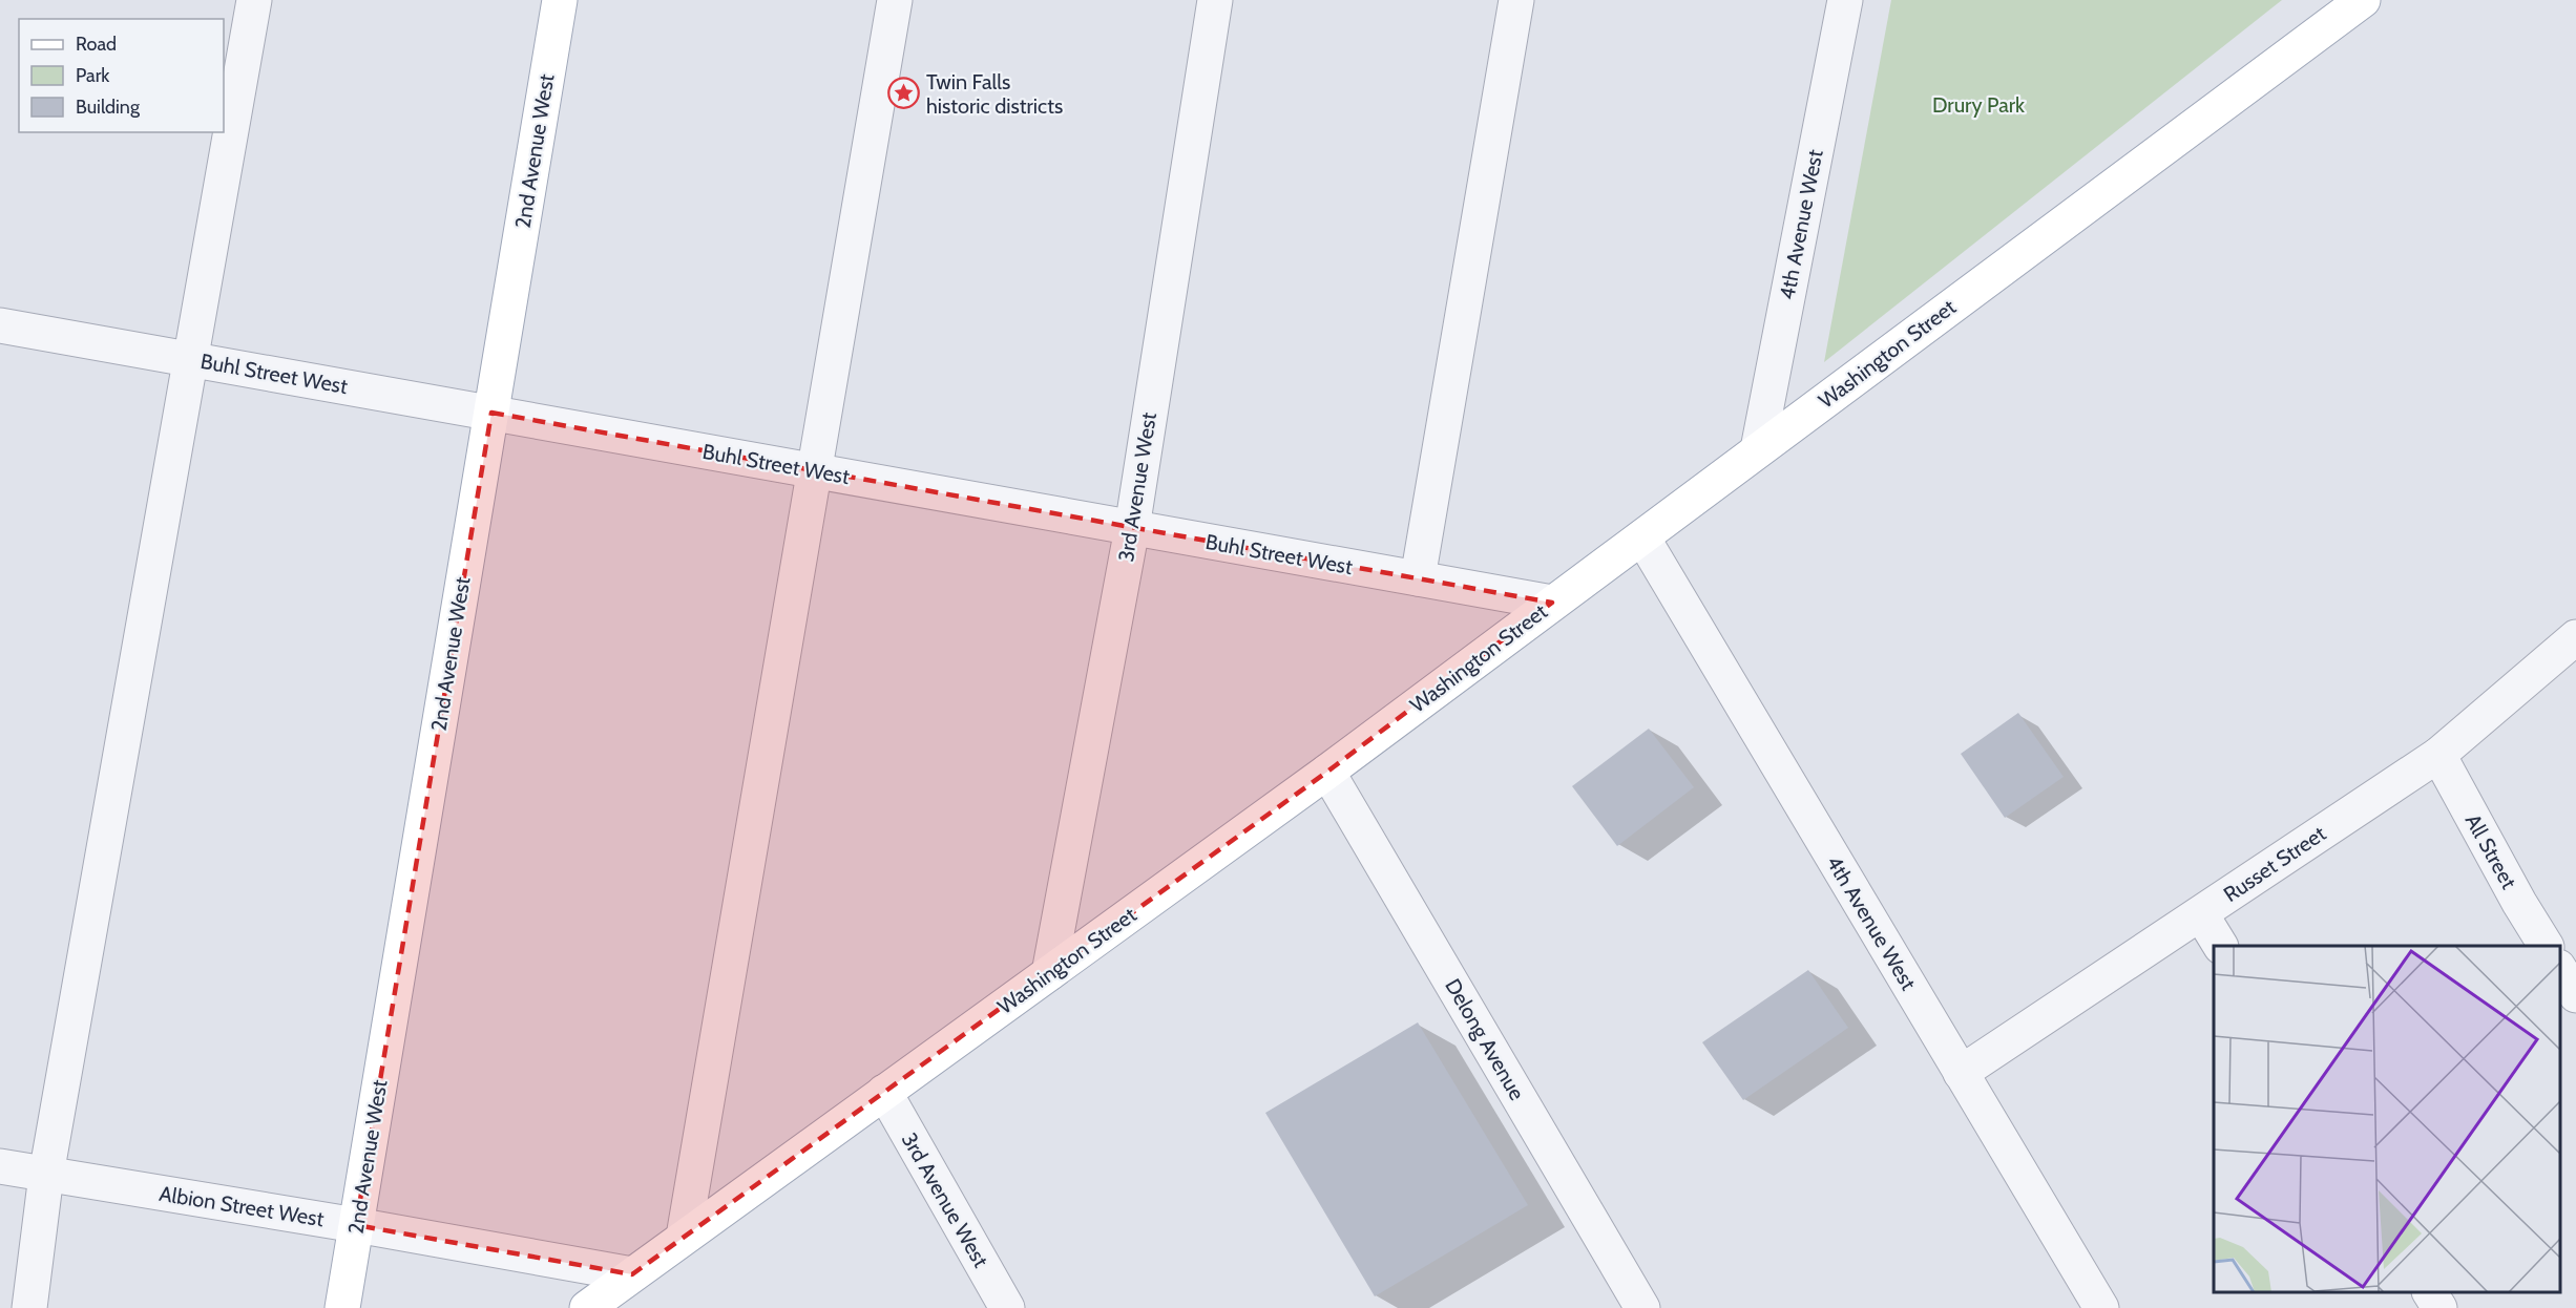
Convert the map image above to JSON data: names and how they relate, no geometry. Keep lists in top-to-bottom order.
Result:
{
  "streets": {
    "main road": ["2nd Avenue West", "Washington Street"],
    "street": [
      "4th Avenue West",
      "Buhl Street West",
      "3rd Avenue West",
      "All Street",
      "Russet Street",
      "Delong Avenue",
      "Albion Street West"
    ]
  },
  "crossings": [
    ["2nd Avenue West", "Buhl Street West"],
    ["2nd Avenue West", "Albion Street West"],
    ["4th Avenue West", "Washington Street"],
    ["4th Avenue West", "Russet Street"],
    ["Washington Street", "Buhl Street West"],
    ["Washington Street", "3rd Avenue West"],
    ["Washington Street", "Delong Avenue"],
    ["Washington Street", "Albion Street West"],
    ["Buhl Street West", "3rd Avenue West"],
    ["All Street", "Russet Street"]
  ],
  "parks": ["Drury Park"],
  "places": {
    "place": ["Twin Falls historic districts"]
  },
  "legend": ["Road", "Park", "Building"]
}
